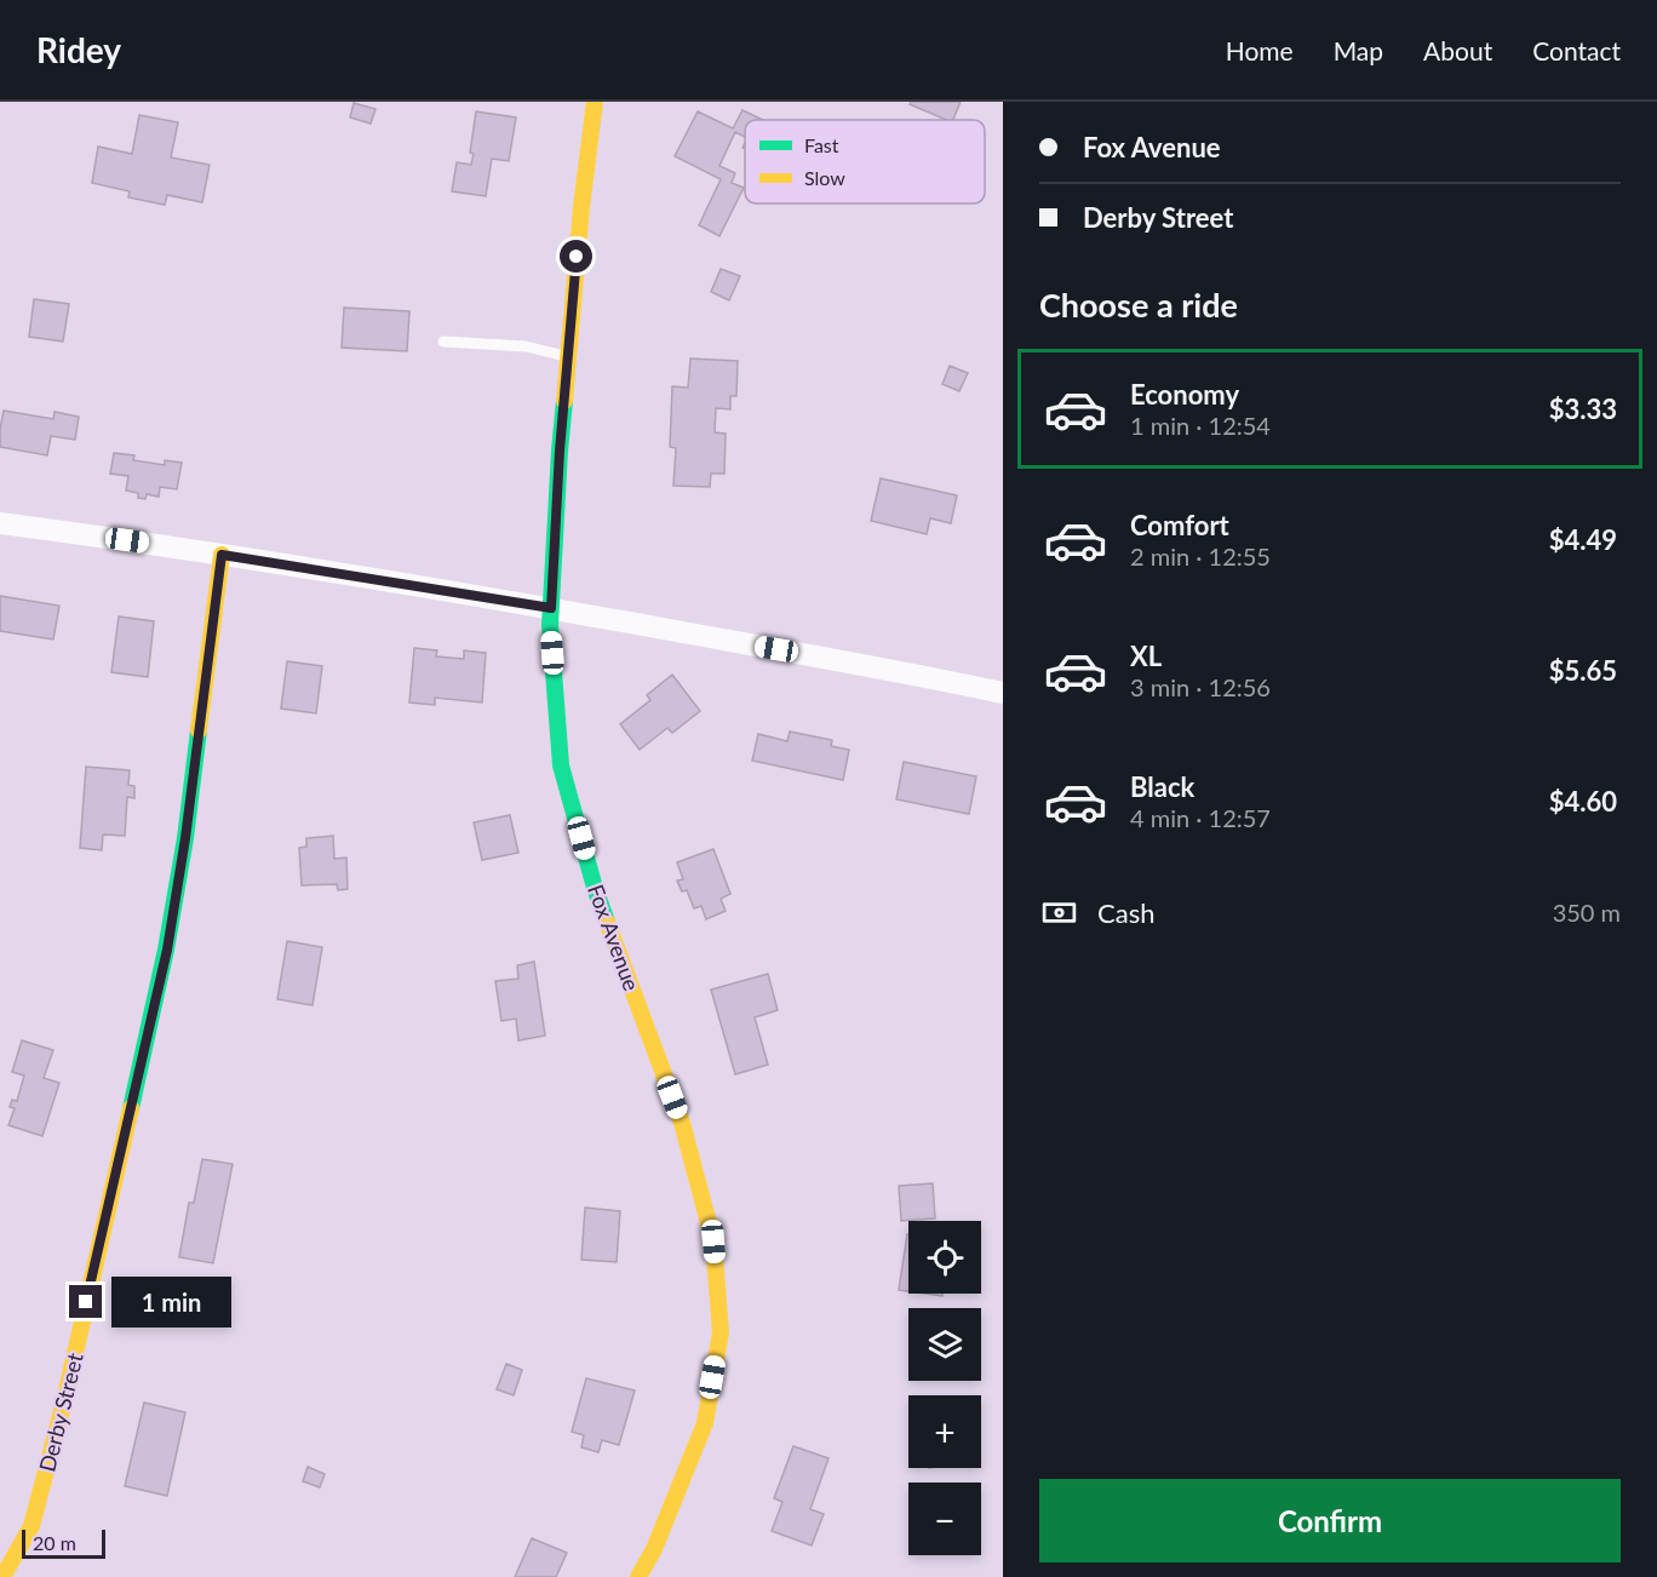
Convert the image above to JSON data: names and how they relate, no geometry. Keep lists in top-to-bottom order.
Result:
{
  "streets": {
    "street": ["Fox Avenue", "Derby Street"]
  },
  "legend": ["Fast", "Slow"],
  "scale_bar": "20 m",
  "page": {
    "header": "Ridey",
    "nav": [
      "Home",
      "Map",
      "About",
      "Contact"
    ],
    "banner": ["Fox Avenue", "Derby Street"],
    "heading": "Choose a ride",
    "list": [
      {
        "name": "Economy",
        "note": "1 min · 12:54",
        "value": "$3.33"
      },
      {
        "name": "Comfort",
        "note": "2 min · 12:55",
        "value": "$4.49"
      },
      {
        "name": "XL",
        "note": "3 min · 12:56",
        "value": "$5.65"
      },
      {
        "name": "Black",
        "note": "4 min · 12:57",
        "value": "$4.60"
      }
    ],
    "pay": ["Cash", "350 m"],
    "map_buttons": ["+", "−"],
    "bubble": "1 min",
    "buttons": "Confirm",
    "scale": "20 m"
  }
}
